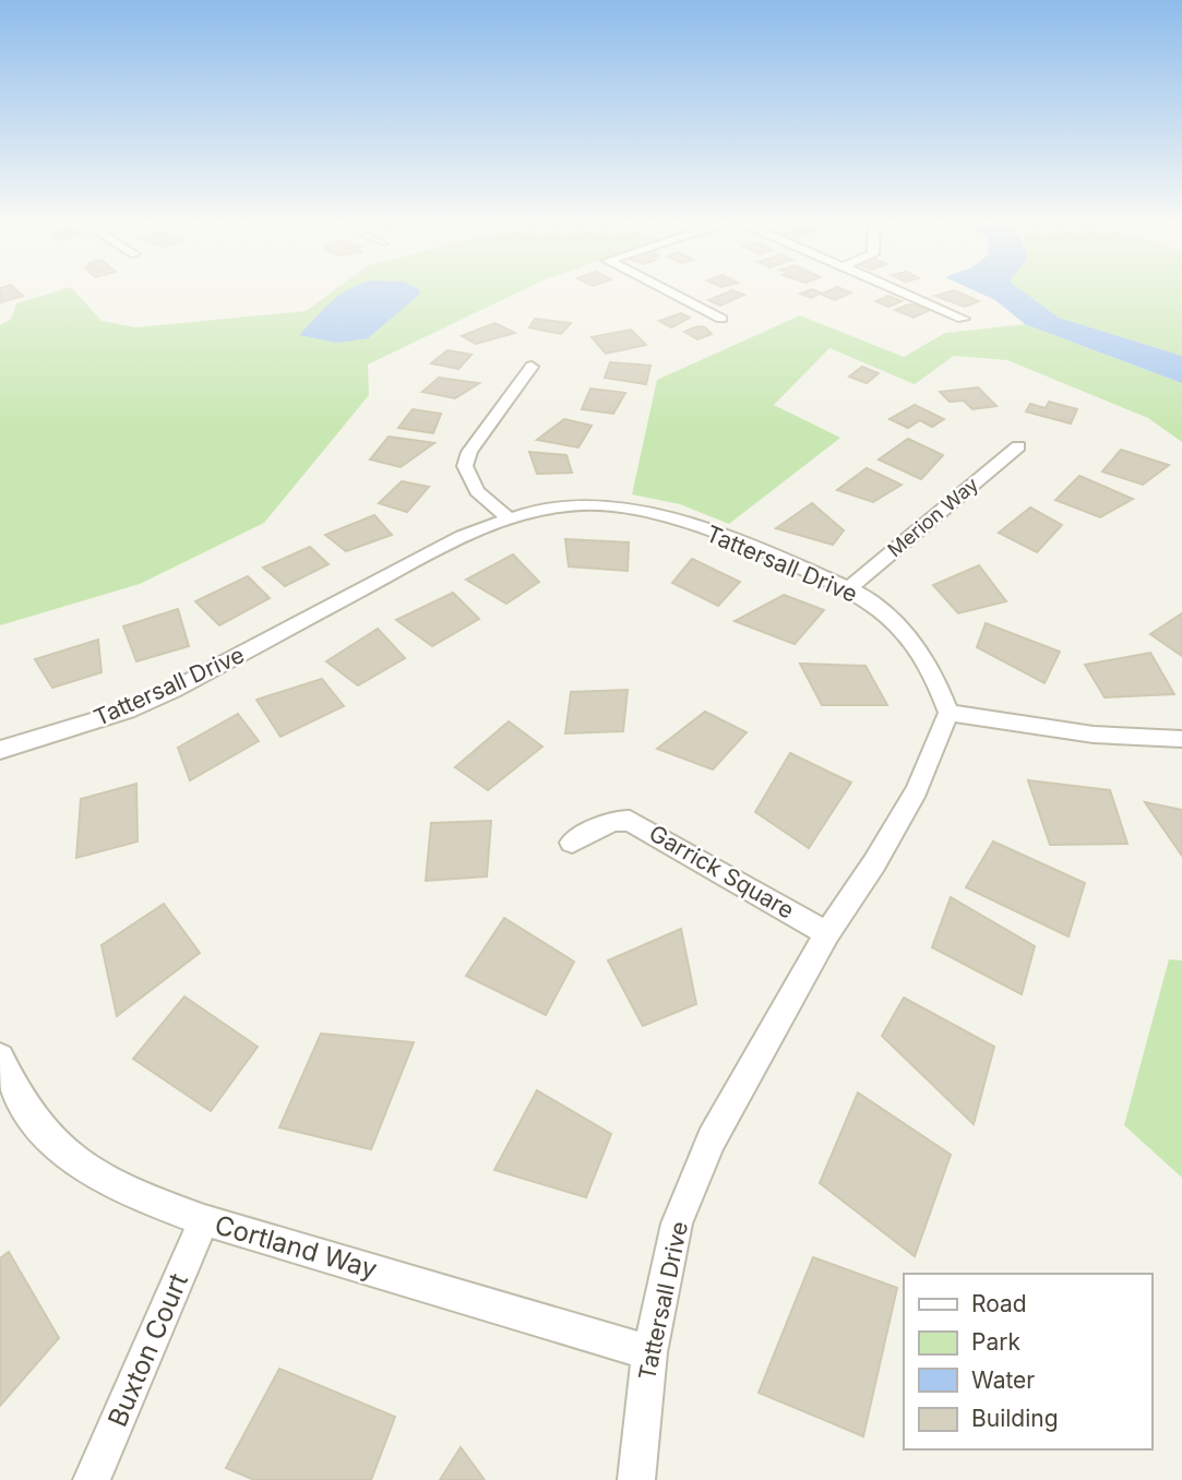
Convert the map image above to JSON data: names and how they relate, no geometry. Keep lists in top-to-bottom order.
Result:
{
  "streets": {
    "street": [
      "Merion Way",
      "Tattersall Drive",
      "Garrick Square",
      "Cortland Way",
      "Buxton Court"
    ]
  },
  "crossings": [
    ["Merion Way", "Tattersall Drive"],
    ["Tattersall Drive", "Garrick Square"],
    ["Tattersall Drive", "Cortland Way"],
    ["Cortland Way", "Buxton Court"]
  ],
  "legend": [
    "Road",
    "Park",
    "Water",
    "Building"
  ]
}
